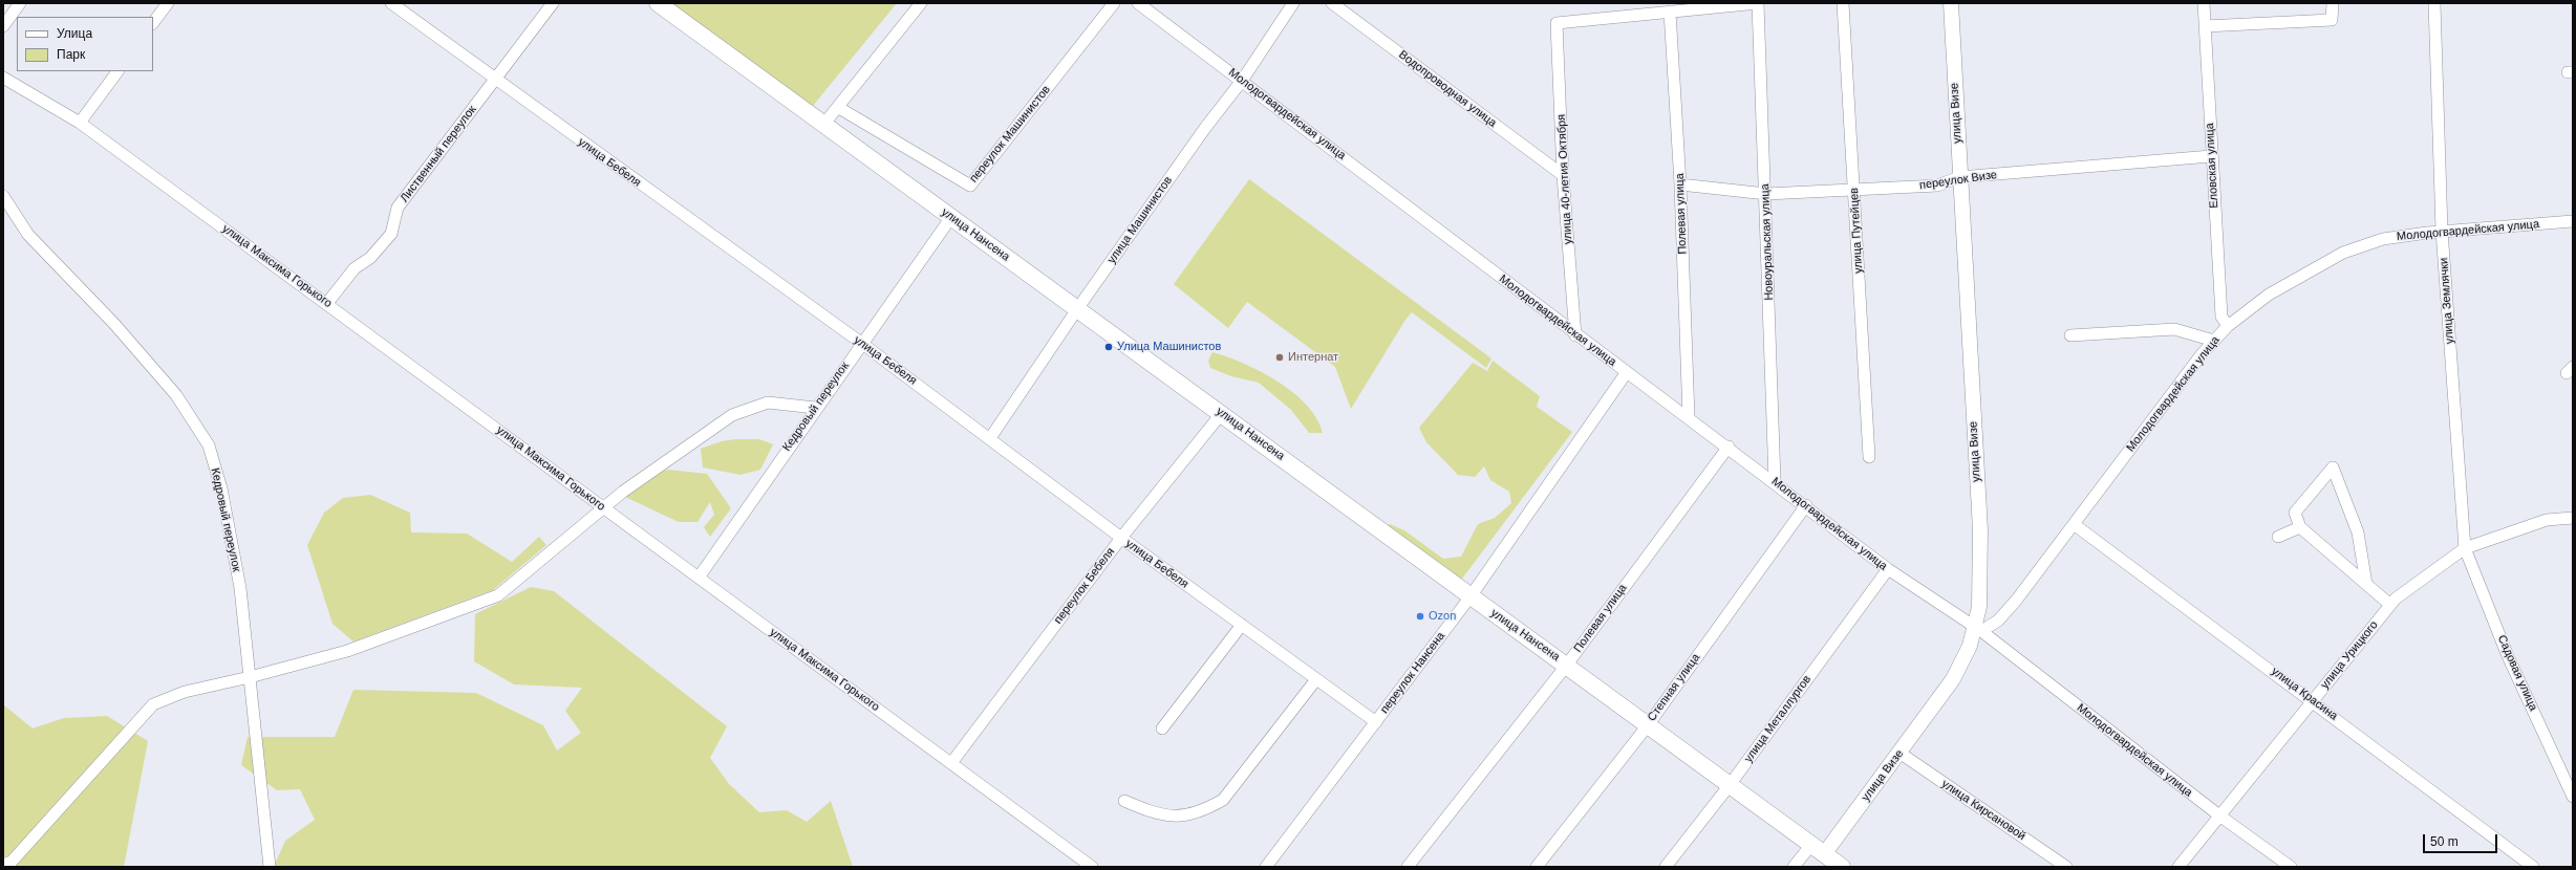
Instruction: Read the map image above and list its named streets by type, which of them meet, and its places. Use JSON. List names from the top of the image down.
{
  "streets": {
    "main road": ["улица Нансена"],
    "street": [
      "Водопроводная улица",
      "улица Визе",
      "Молодогвардейская улица",
      "переулок Машинистов",
      "Лиственный переулок",
      "улица Бебеля",
      "Еловская улица",
      "улица 40-летия Октября",
      "переулок Визе",
      "Полевая улица",
      "улица Машинистов",
      "улица Путейцев",
      "Новоуральская улица",
      "улица Максима Горького",
      "улица Землячки",
      "Кедровый переулок",
      "переулок Бебеля",
      "улица Урицкого",
      "переулок Нансена",
      "Садовая улица",
      "Степная улица",
      "улица Красина",
      "улица Металлургов",
      "улица Кирсановой"
    ]
  },
  "crossings": [
    ["Водопроводная улица", "улица 40-летия Октября"],
    ["улица Визе", "Молодогвардейская улица"],
    ["улица Визе", "переулок Визе"],
    ["улица Визе", "улица Нансена"],
    ["улица Визе", "улица Кирсановой"],
    ["Молодогвардейская улица", "Еловская улица"],
    ["Молодогвардейская улица", "улица 40-летия Октября"],
    ["Молодогвардейская улица", "Полевая улица"],
    ["Молодогвардейская улица", "улица Машинистов"],
    ["Молодогвардейская улица", "Новоуральская улица"],
    ["Молодогвардейская улица", "улица Землячки"],
    ["Молодогвардейская улица", "улица Урицкого"],
    ["Молодогвардейская улица", "переулок Нансена"],
    ["Молодогвардейская улица", "Степная улица"],
    ["Молодогвардейская улица", "улица Красина"],
    ["Молодогвардейская улица", "улица Металлургов"],
    ["Лиственный переулок", "улица Бебеля"],
    ["Лиственный переулок", "улица Максима Горького"],
    ["улица Бебеля", "улица Машинистов"],
    ["улица Бебеля", "Кедровый переулок"],
    ["улица Бебеля", "переулок Бебеля"],
    ["улица Бебеля", "переулок Нансена"],
    ["Еловская улица", "переулок Визе"],
    ["улица 40-летия Октября", "Полевая улица"],
    ["переулок Визе", "Полевая улица"],
    ["переулок Визе", "улица Путейцев"],
    ["переулок Визе", "Новоуральская улица"],
    ["Полевая улица", "улица Нансена"],
    ["улица Машинистов", "улица Нансена"],
    ["улица Нансена", "Кедровый переулок"],
    ["улица Нансена", "переулок Бебеля"],
    ["улица Нансена", "переулок Нансена"],
    ["улица Нансена", "Степная улица"],
    ["улица Нансена", "улица Металлургов"],
    ["улица Максима Горького", "Кедровый переулок"],
    ["улица Максима Горького", "переулок Бебеля"],
    ["улица Землячки", "улица Урицкого"],
    ["улица Землячки", "Садовая улица"],
    ["улица Урицкого", "Садовая улица"],
    ["улица Урицкого", "улица Красина"]
  ],
  "places": ["Улица Машинистов", "Интернат", "Ozon"],
  "legend": ["Улица", "Парк"],
  "scale_bar": "50 m"
}
